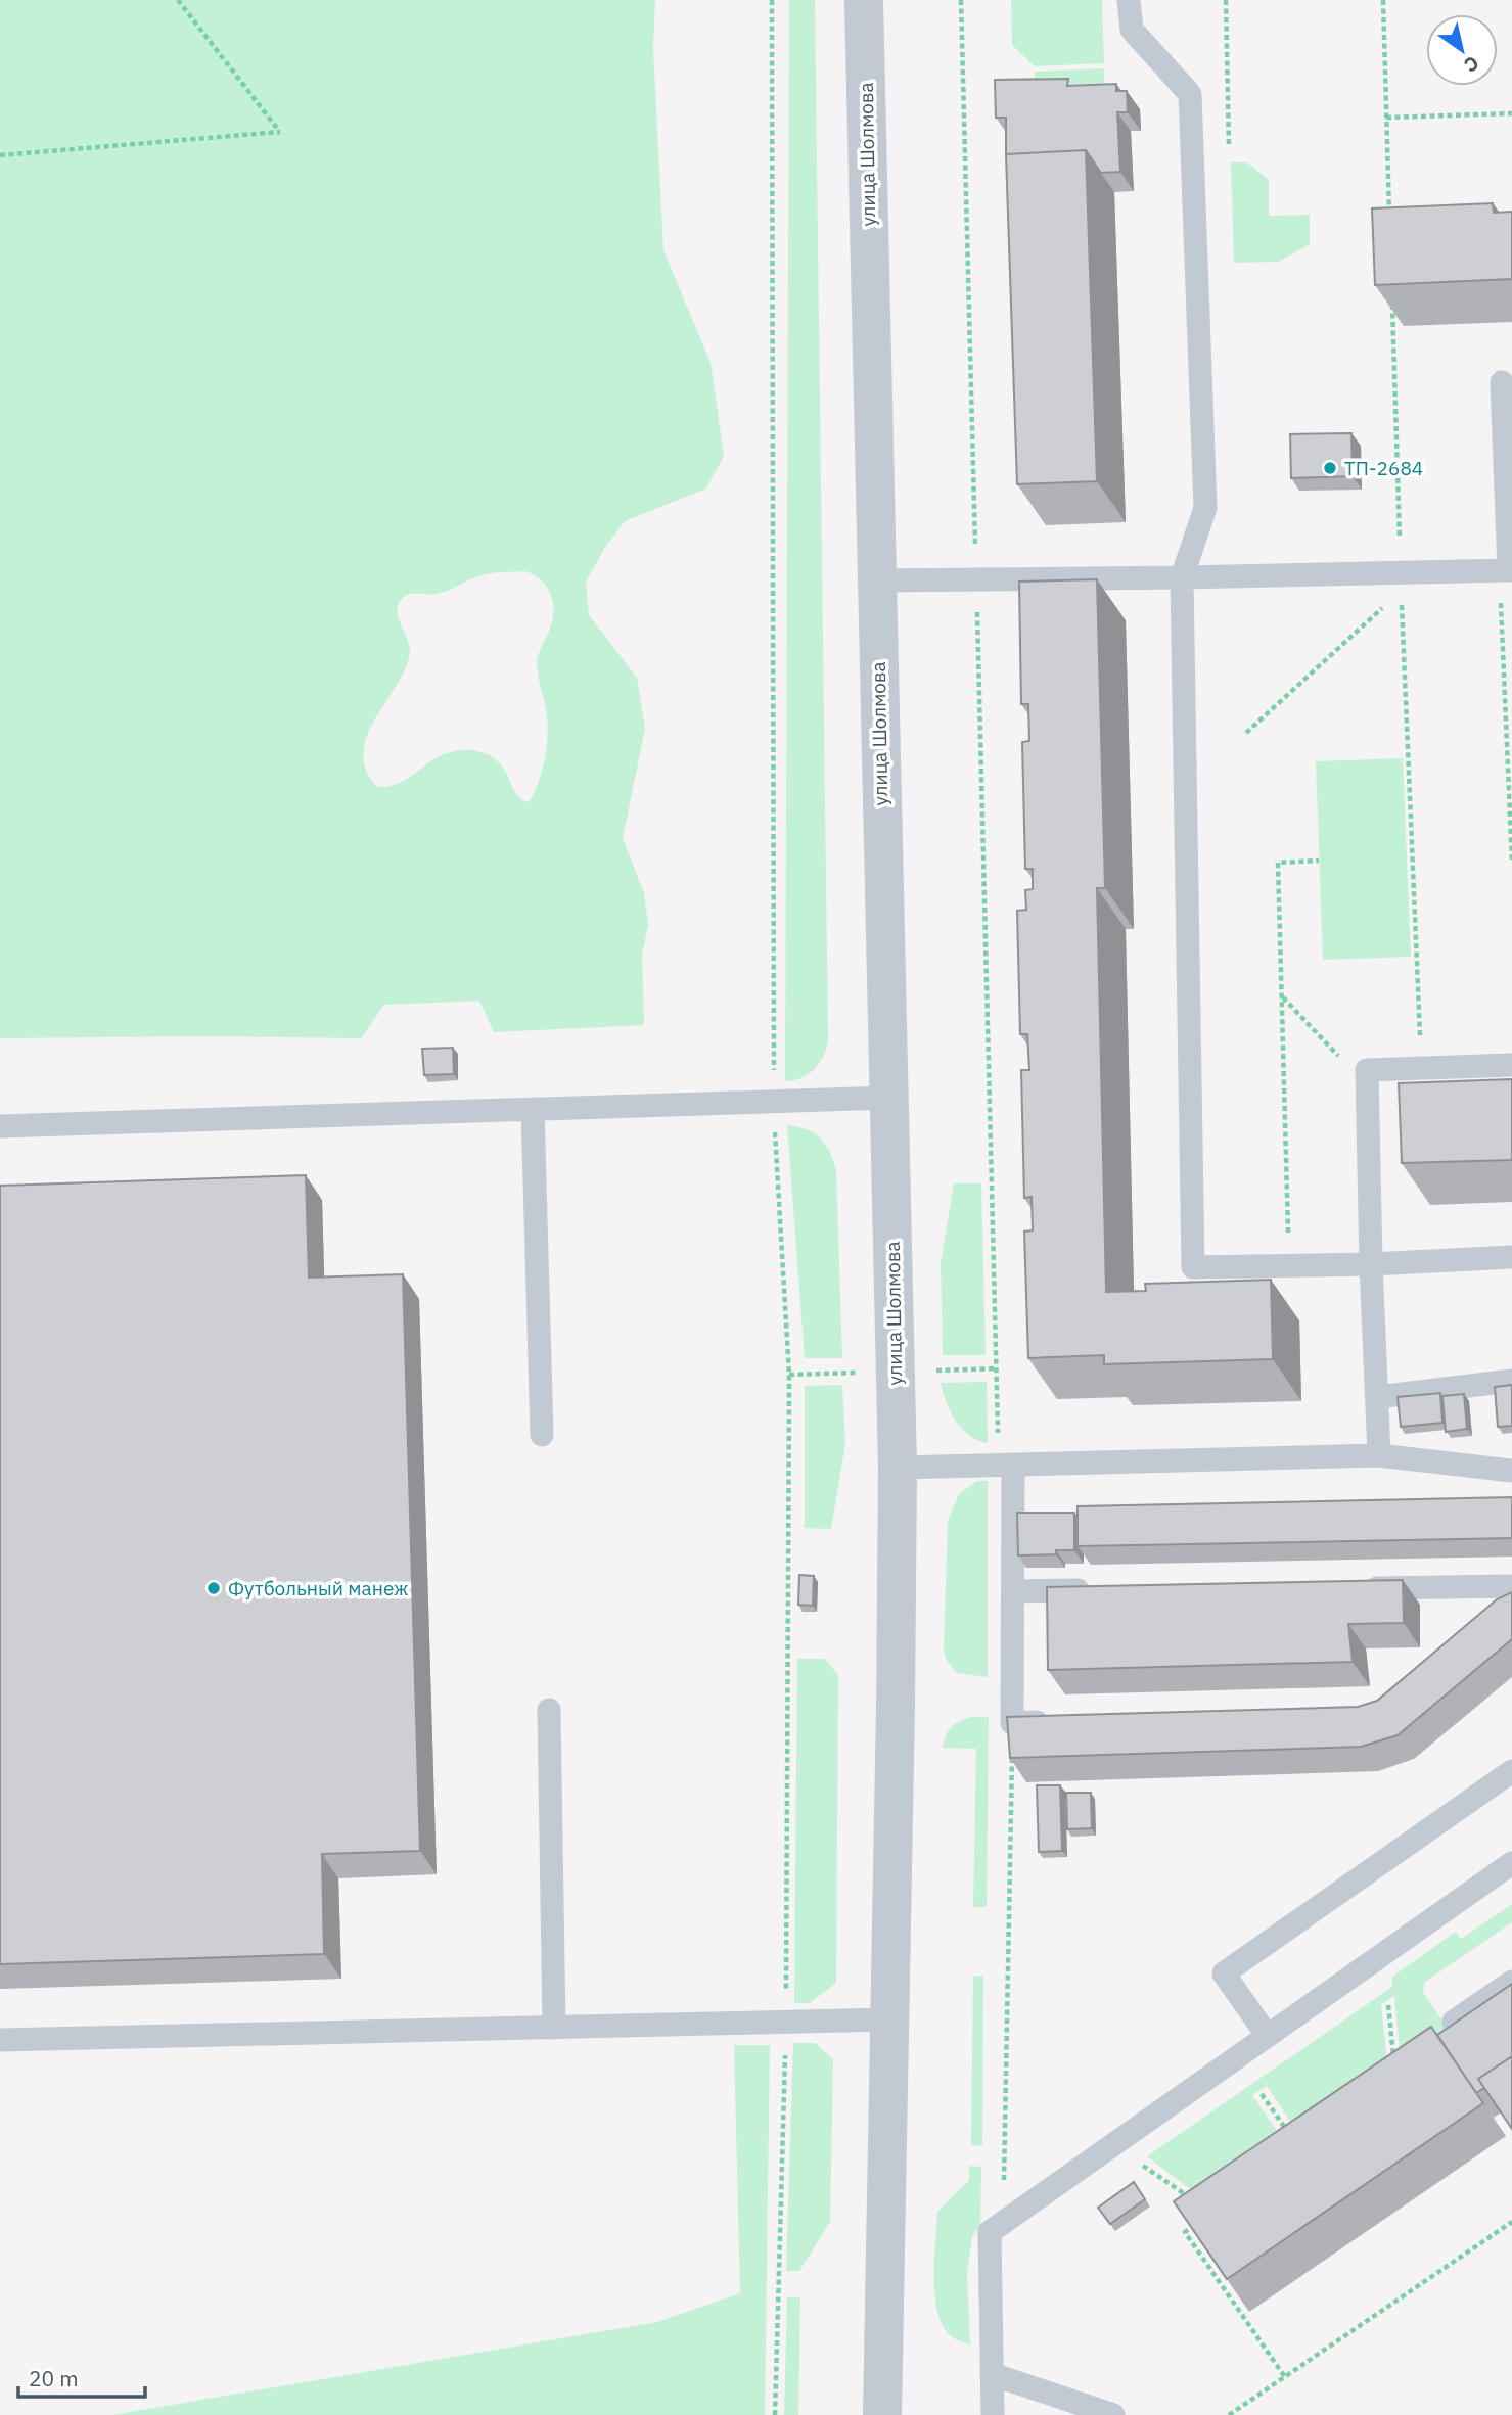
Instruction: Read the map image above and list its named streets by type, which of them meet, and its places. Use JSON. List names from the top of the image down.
{
  "streets": {
    "street": ["улица Шолмова"]
  },
  "places": ["ТП-2684", "Футбольный манеж"],
  "scale_bar": "20 m",
  "north": "bottom right"
}
